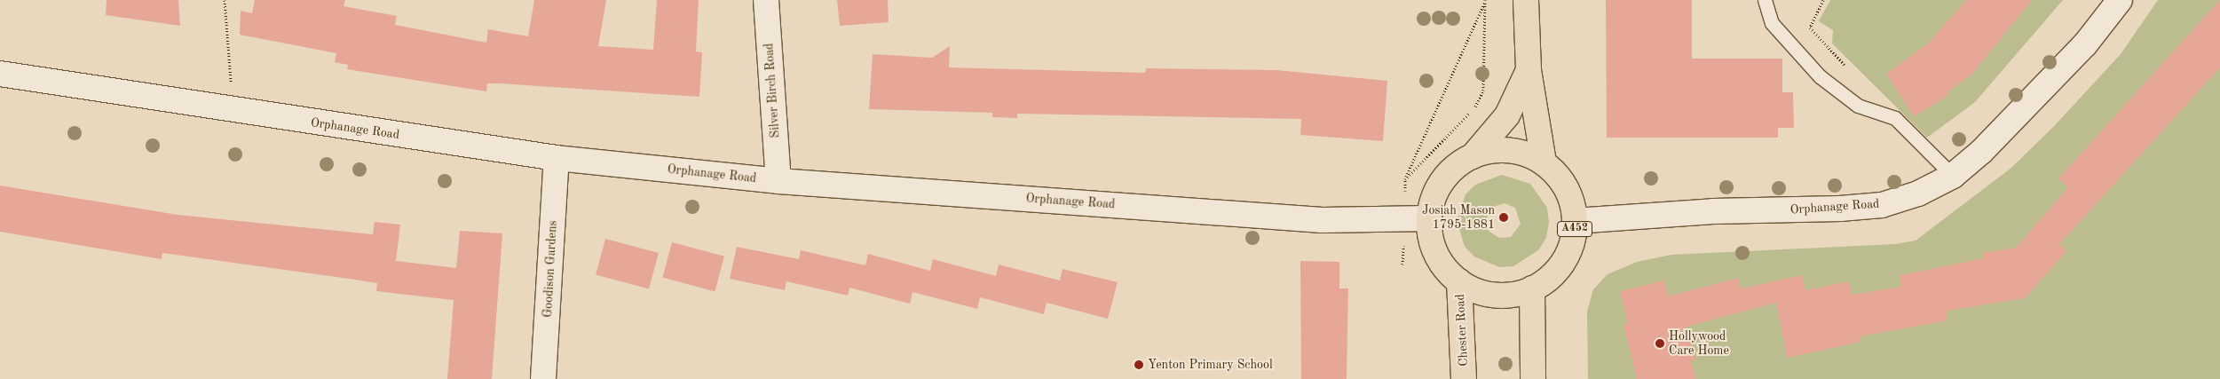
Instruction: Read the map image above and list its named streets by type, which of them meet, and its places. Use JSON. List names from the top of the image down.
{
  "streets": {
    "highway": ["A452", "Chester Road"],
    "street": ["Silver Birch Road", "Orphanage Road", "Goodison Gardens"]
  },
  "crossings": [
    ["Silver Birch Road", "Orphanage Road"],
    ["Orphanage Road", "Goodison Gardens"],
    ["Orphanage Road", "Chester Road"]
  ],
  "places": ["Josiah Mason 1795-1881", "Hollywood Care Home", "Yenton Primary School"]
}
